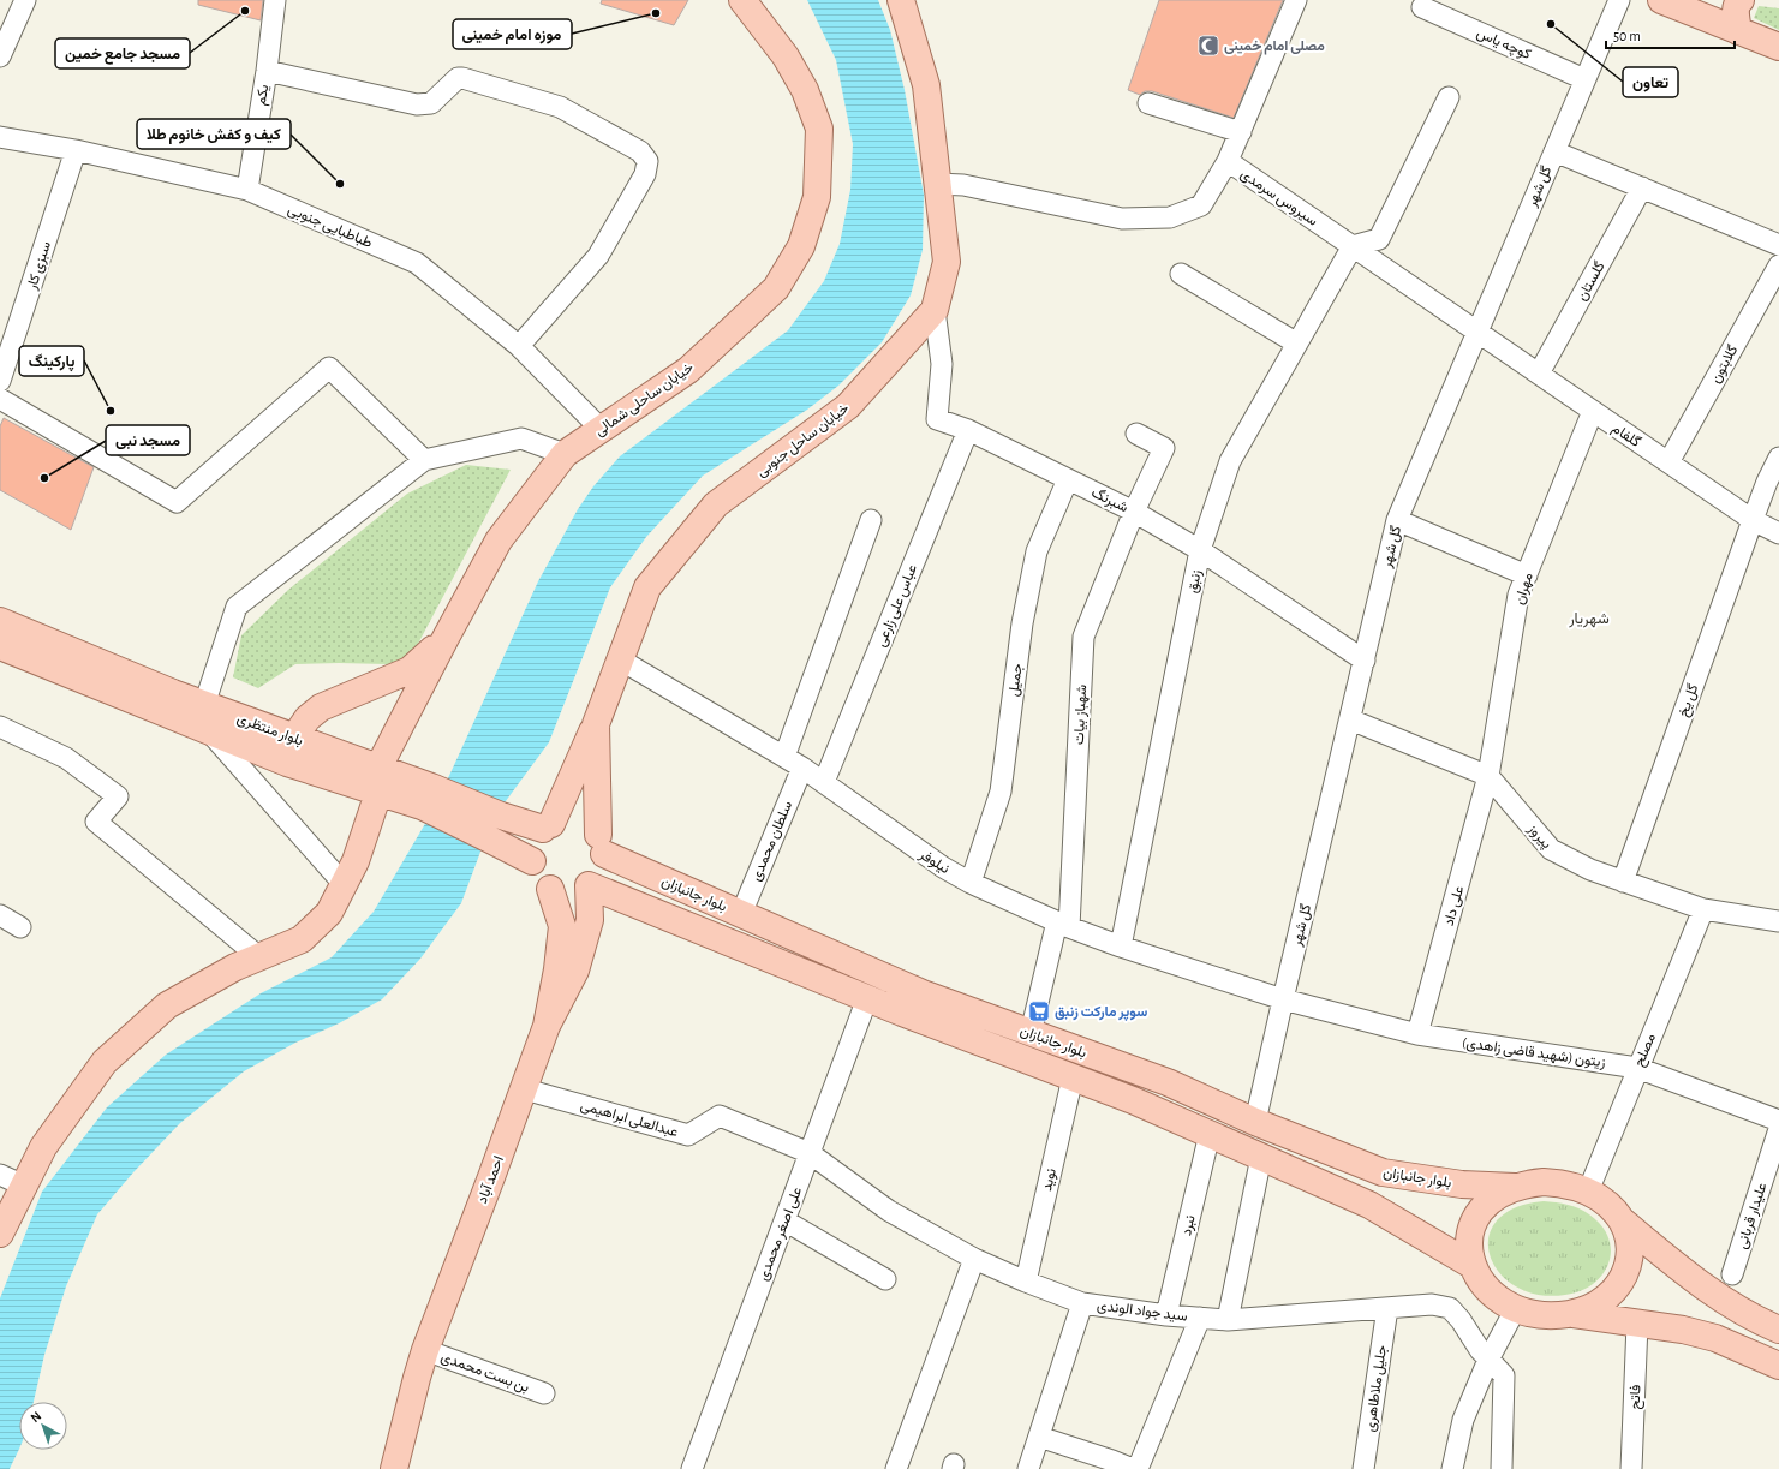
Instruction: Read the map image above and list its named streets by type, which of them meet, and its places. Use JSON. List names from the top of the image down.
{
  "streets": {
    "main road": [
      "خیابان ساحلی شمالی",
      "خیابان ساحل جنوبی",
      "بلوار منتظری",
      "بلوار جانبازان",
      "احمد آباد"
    ],
    "street": [
      "کوچه یاس",
      "یکم",
      "گل شهر",
      "سیروس سرمدی",
      "طباطبایی جنوبی",
      "سبزی کار",
      "گلستان",
      "گلابتون",
      "گلفام",
      "شبرنگ",
      "زنبق",
      "مهران",
      "عباس علی زارعی",
      "جمیل",
      "گل یخ",
      "شهباز بیات",
      "پیروز",
      "سلطان محمدی",
      "نیلوفر",
      "علی داد",
      "مصلح",
      "زیتون (شهید قاضی زاهدی)",
      "عبدالعلی ابراهیمی",
      "نوید",
      "علیدار قربانی",
      "نبرد",
      "علی اصغر محمدی",
      "سید جواد الوندی",
      "بن بست محمدی",
      "جلیل ملاطاهری",
      "فاتح"
    ]
  },
  "crossings": [
    ["کوچه یاس", "گل شهر"],
    ["یکم", "طباطبایی جنوبی"],
    ["گل شهر", "سیروس سرمدی"],
    ["گل شهر", "گلفام"],
    ["گل شهر", "شبرنگ"],
    ["گل شهر", "پیروز"],
    ["گل شهر", "نیلوفر"],
    ["گل شهر", "بلوار جانبازان"],
    ["گل شهر", "زیتون (شهید قاضی زاهدی)"],
    ["سیروس سرمدی", "گلفام"],
    ["سیروس سرمدی", "خیابان ساحل جنوبی"],
    ["سیروس سرمدی", "زنبق"],
    ["طباطبایی جنوبی", "سبزی کار"],
    ["طباطبایی جنوبی", "خیابان ساحلی شمالی"],
    ["گلستان", "گلفام"],
    ["گلابتون", "گلفام"],
    ["خیابان ساحلی شمالی", "بلوار منتظری"],
    ["گلفام", "مهران"],
    ["گلفام", "گل یخ"],
    ["خیابان ساحل جنوبی", "شبرنگ"],
    ["خیابان ساحل جنوبی", "بلوار منتظری"],
    ["خیابان ساحل جنوبی", "نیلوفر"],
    ["خیابان ساحل جنوبی", "بلوار جانبازان"],
    ["خیابان ساحل جنوبی", "احمد آباد"],
    ["شبرنگ", "زنبق"],
    ["شبرنگ", "عباس علی زارعی"],
    ["شبرنگ", "جمیل"],
    ["شبرنگ", "شهباز بیات"],
    ["زنبق", "نیلوفر"],
    ["مهران", "پیروز"],
    ["مهران", "علی داد"],
    ["عباس علی زارعی", "نیلوفر"],
    ["جمیل", "نیلوفر"],
    ["گل یخ", "پیروز"],
    ["شهباز بیات", "نیلوفر"],
    ["شهباز بیات", "بلوار جانبازان"],
    ["بلوار منتظری", "بلوار جانبازان"],
    ["بلوار منتظری", "احمد آباد"],
    ["پیروز", "علی داد"],
    ["پیروز", "مصلح"],
    ["سلطان محمدی", "نیلوفر"],
    ["سلطان محمدی", "بلوار جانبازان"],
    ["نیلوفر", "زیتون (شهید قاضی زاهدی)"],
    ["بلوار جانبازان", "مصلح"],
    ["بلوار جانبازان", "احمد آباد"],
    ["بلوار جانبازان", "نوید"],
    ["بلوار جانبازان", "نبرد"],
    ["بلوار جانبازان", "علی اصغر محمدی"],
    ["علی داد", "زیتون (شهید قاضی زاهدی)"],
    ["مصلح", "زیتون (شهید قاضی زاهدی)"],
    ["عبدالعلی ابراهیمی", "احمد آباد"],
    ["عبدالعلی ابراهیمی", "علی اصغر محمدی"],
    ["عبدالعلی ابراهیمی", "سید جواد الوندی"],
    ["احمد آباد", "بن بست محمدی"],
    ["نوید", "سید جواد الوندی"],
    ["نبرد", "سید جواد الوندی"],
    ["علی اصغر محمدی", "سید جواد الوندی"],
    ["سید جواد الوندی", "جلیل ملاطاهری"]
  ],
  "districts": ["شهریار"],
  "places": {
    "other": [
      "مسجد جامع خمین",
      "موزه امام خمینی",
      "تعاون",
      "کیف و کفش خانوم طلا",
      "پارکینگ",
      "مسجد نبی"
    ],
    "mosque": ["مصلی امام خمینی"],
    "supermarket": ["سوپر مارکت زنبق"]
  },
  "scale_bar": "50 m",
  "north": "top left"
}
